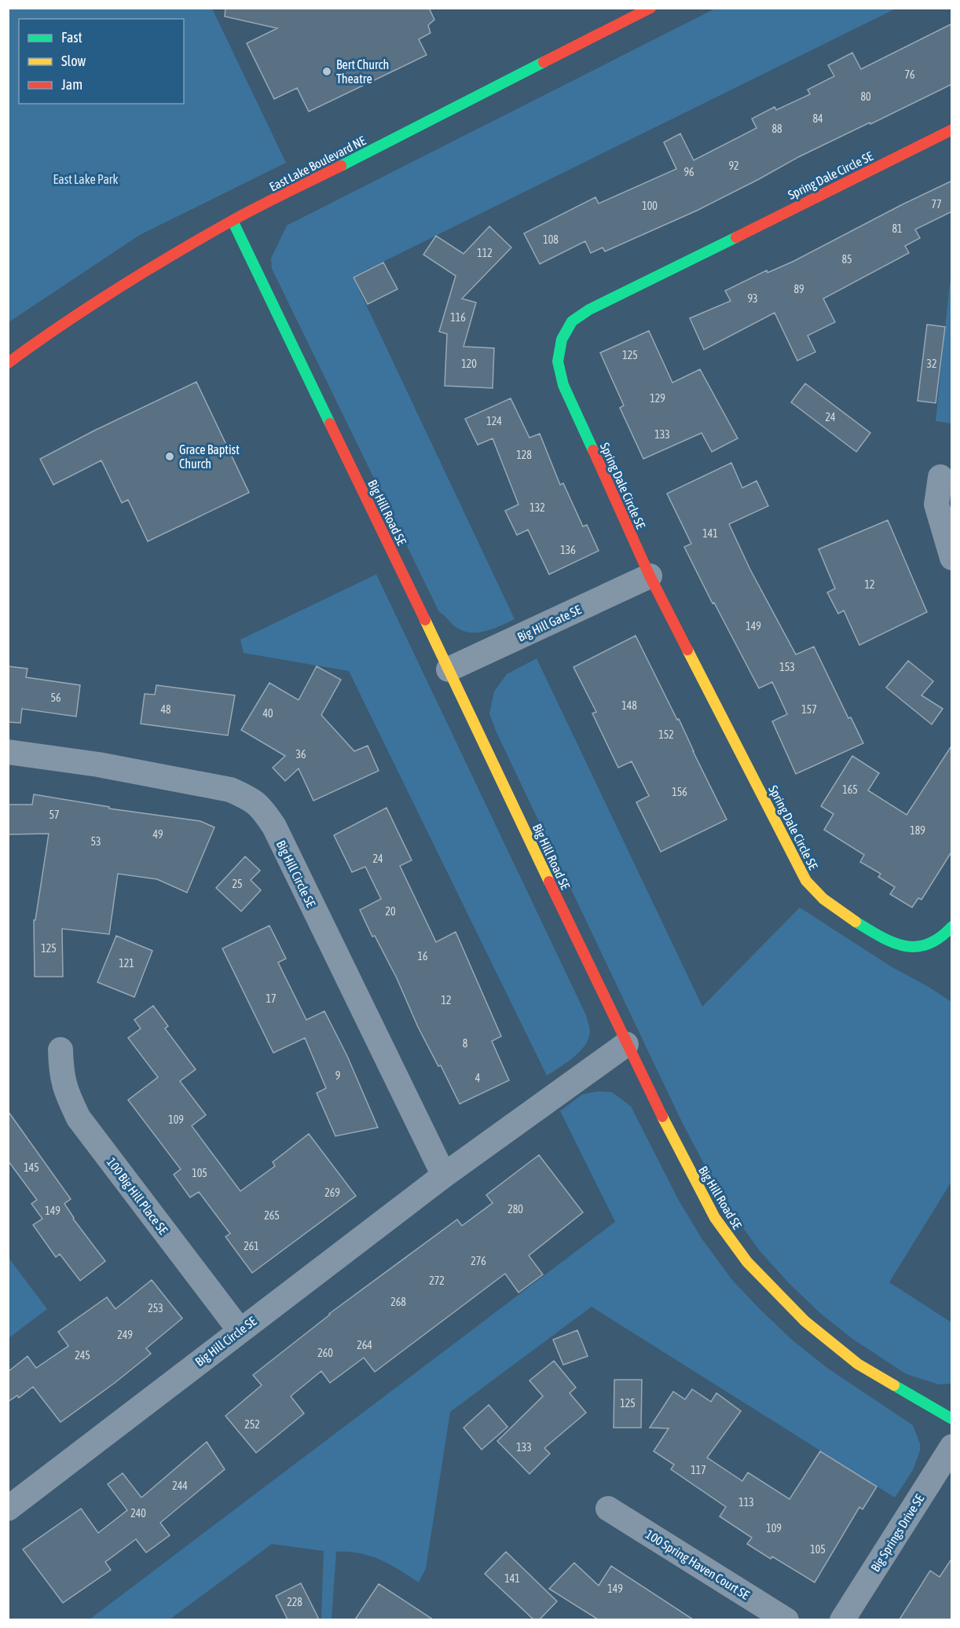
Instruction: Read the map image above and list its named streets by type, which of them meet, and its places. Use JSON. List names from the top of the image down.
{
  "streets": {
    "street": [
      "East Lake Boulevard NE",
      "Spring Dale Circle SE",
      "Big Hill Road SE",
      "Big Hill Gate SE",
      "Big Hill Circle SE",
      "100 Big Hill Place SE",
      "Big Springs Drive SE",
      "100 Spring Haven Court SE"
    ]
  },
  "crossings": [
    ["East Lake Boulevard NE", "Big Hill Road SE"],
    ["Spring Dale Circle SE", "Big Hill Gate SE"],
    ["Big Hill Road SE", "Big Hill Gate SE"],
    ["Big Hill Road SE", "Big Hill Circle SE"],
    ["Big Hill Circle SE", "100 Big Hill Place SE"]
  ],
  "parks": ["East Lake Park"],
  "places": ["Bert Church Theatre", "Grace Baptist Church"],
  "house_numbers": [
    "76",
    "80",
    "84",
    "88",
    "92",
    "96",
    "77",
    "100",
    "81",
    "108",
    "112",
    "85",
    "89",
    "93",
    "116",
    "125",
    "120",
    "32",
    "129",
    "24",
    "124",
    "133",
    "128",
    "132",
    "141",
    "136",
    "12",
    "149",
    "153",
    "56",
    "148",
    "48",
    "157",
    "40",
    "152",
    "36",
    "165",
    "156",
    "57",
    "189",
    "49",
    "53",
    "24",
    "25",
    "20",
    "125",
    "16",
    "121",
    "17",
    "12",
    "8",
    "9",
    "4",
    "109",
    "145",
    "105",
    "269",
    "280",
    "149",
    "265",
    "261",
    "276",
    "272",
    "268",
    "253",
    "249",
    "264",
    "260",
    "245",
    "125",
    "252",
    "133",
    "117",
    "244",
    "113",
    "240",
    "109",
    "105",
    "141",
    "149",
    "228"
  ],
  "legend": ["Fast", "Slow", "Jam"]
}
